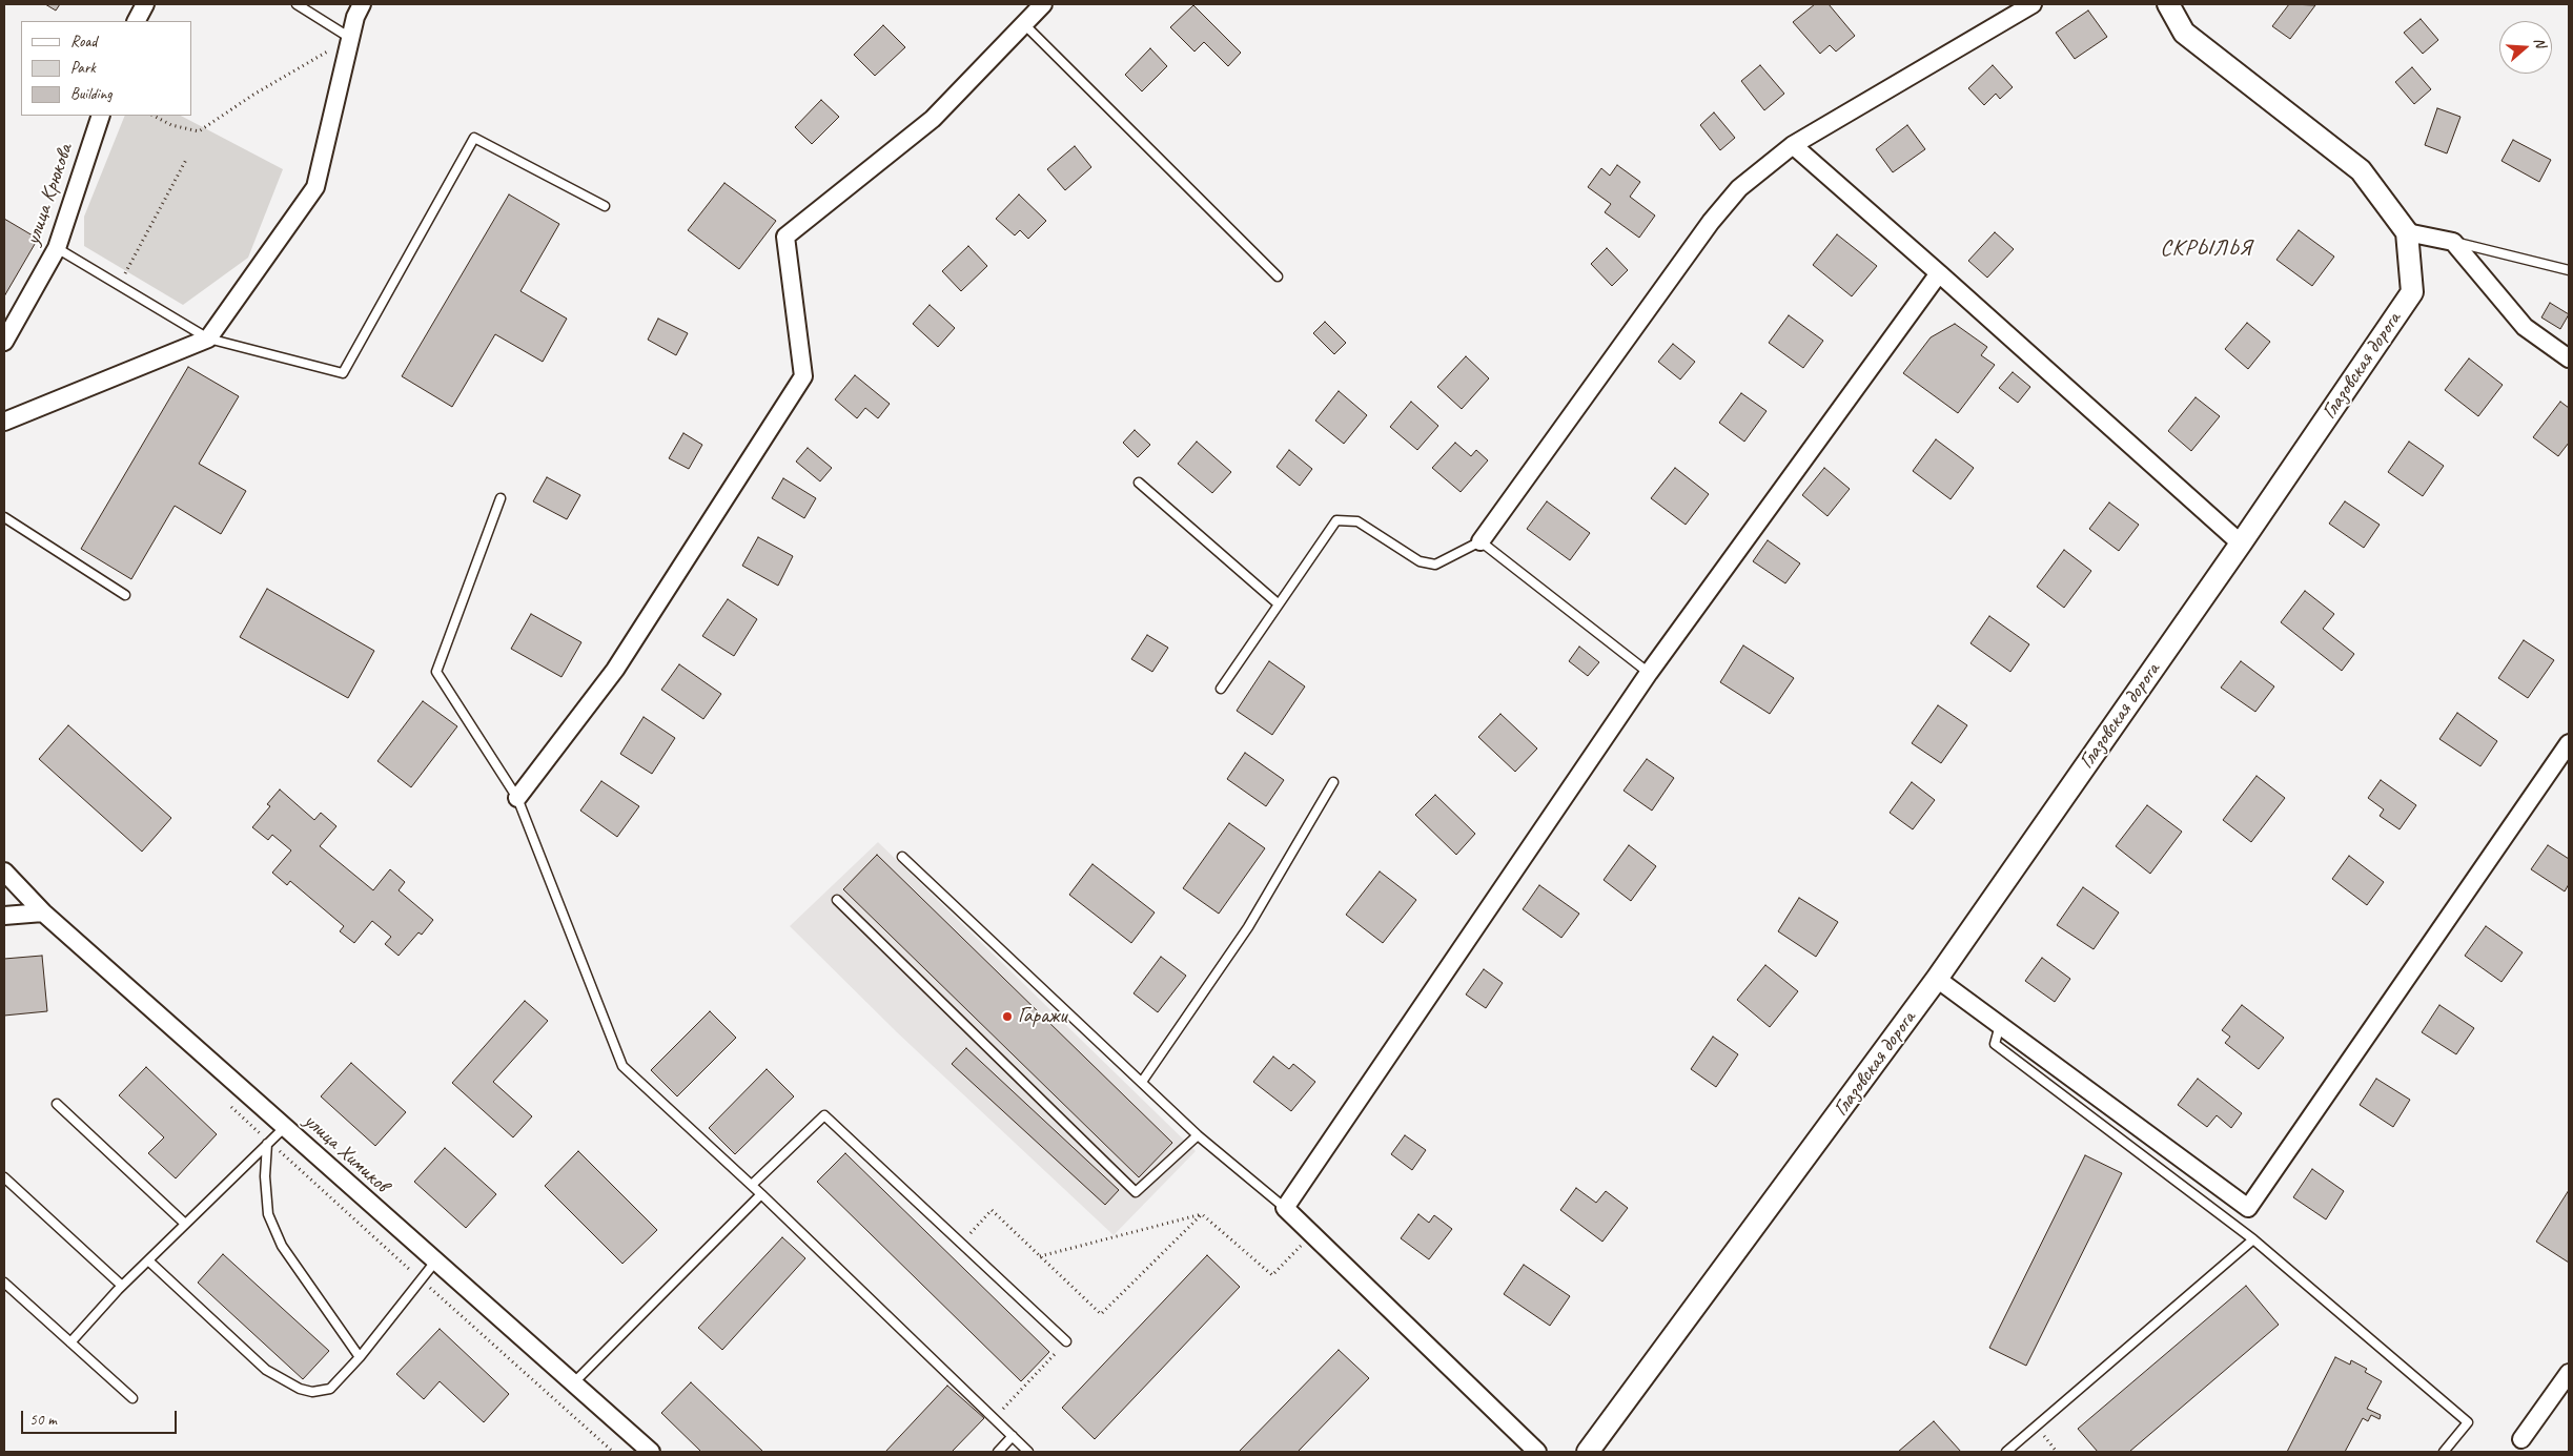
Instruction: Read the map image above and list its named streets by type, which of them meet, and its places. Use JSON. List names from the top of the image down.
{
  "streets": {
    "street": ["улица Крюкова", "Глазовская дорога", "улица Химиков"]
  },
  "districts": ["СКРЫЛЬЯ"],
  "places": ["Гаражи"],
  "legend": ["Road", "Park", "Building"],
  "scale_bar": "50 m",
  "north": "right"
}
